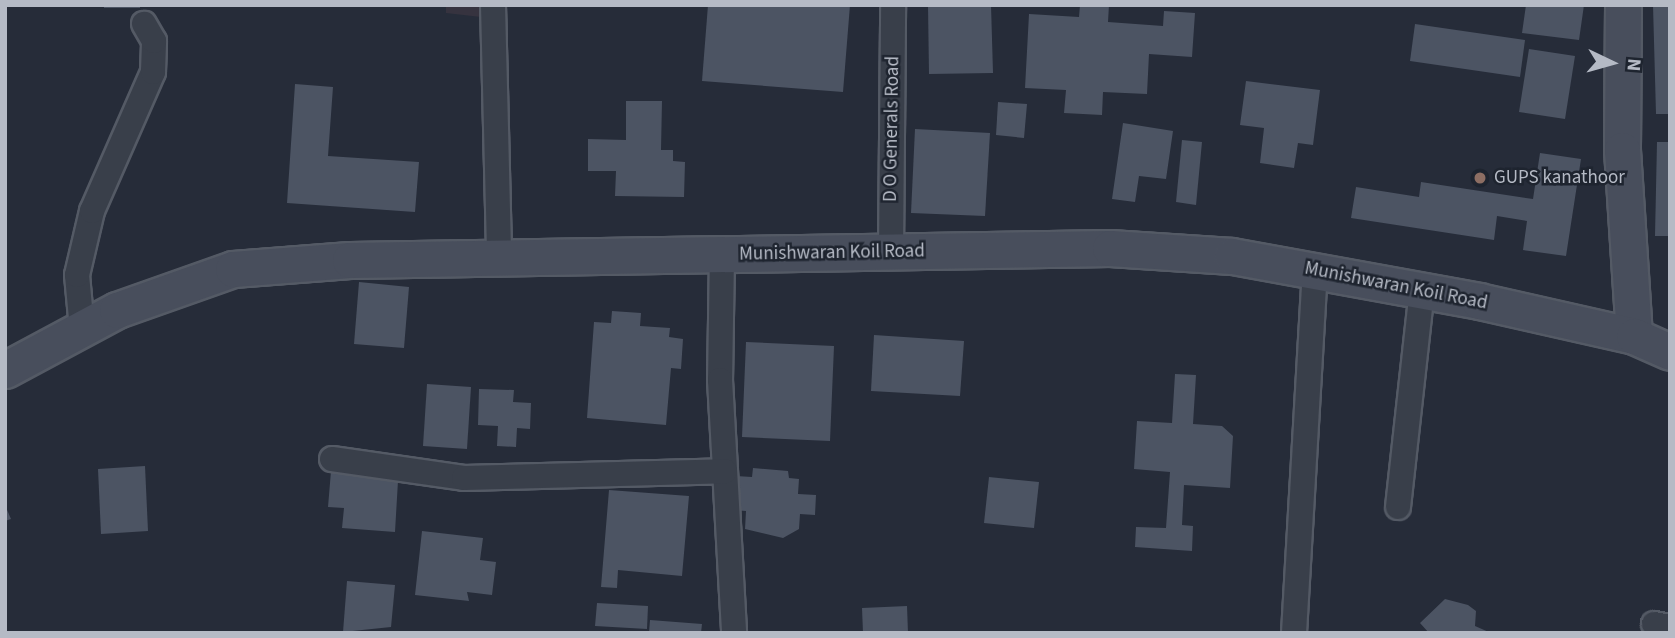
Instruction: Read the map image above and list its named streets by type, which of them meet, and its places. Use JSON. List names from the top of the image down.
{
  "streets": {
    "main road": ["Munishwaran Koil Road"],
    "street": ["D O Generals Road"]
  },
  "crossings": [
    ["D O Generals Road", "Munishwaran Koil Road"]
  ],
  "places": ["GUPS kanathoor"],
  "north": "right"
}
